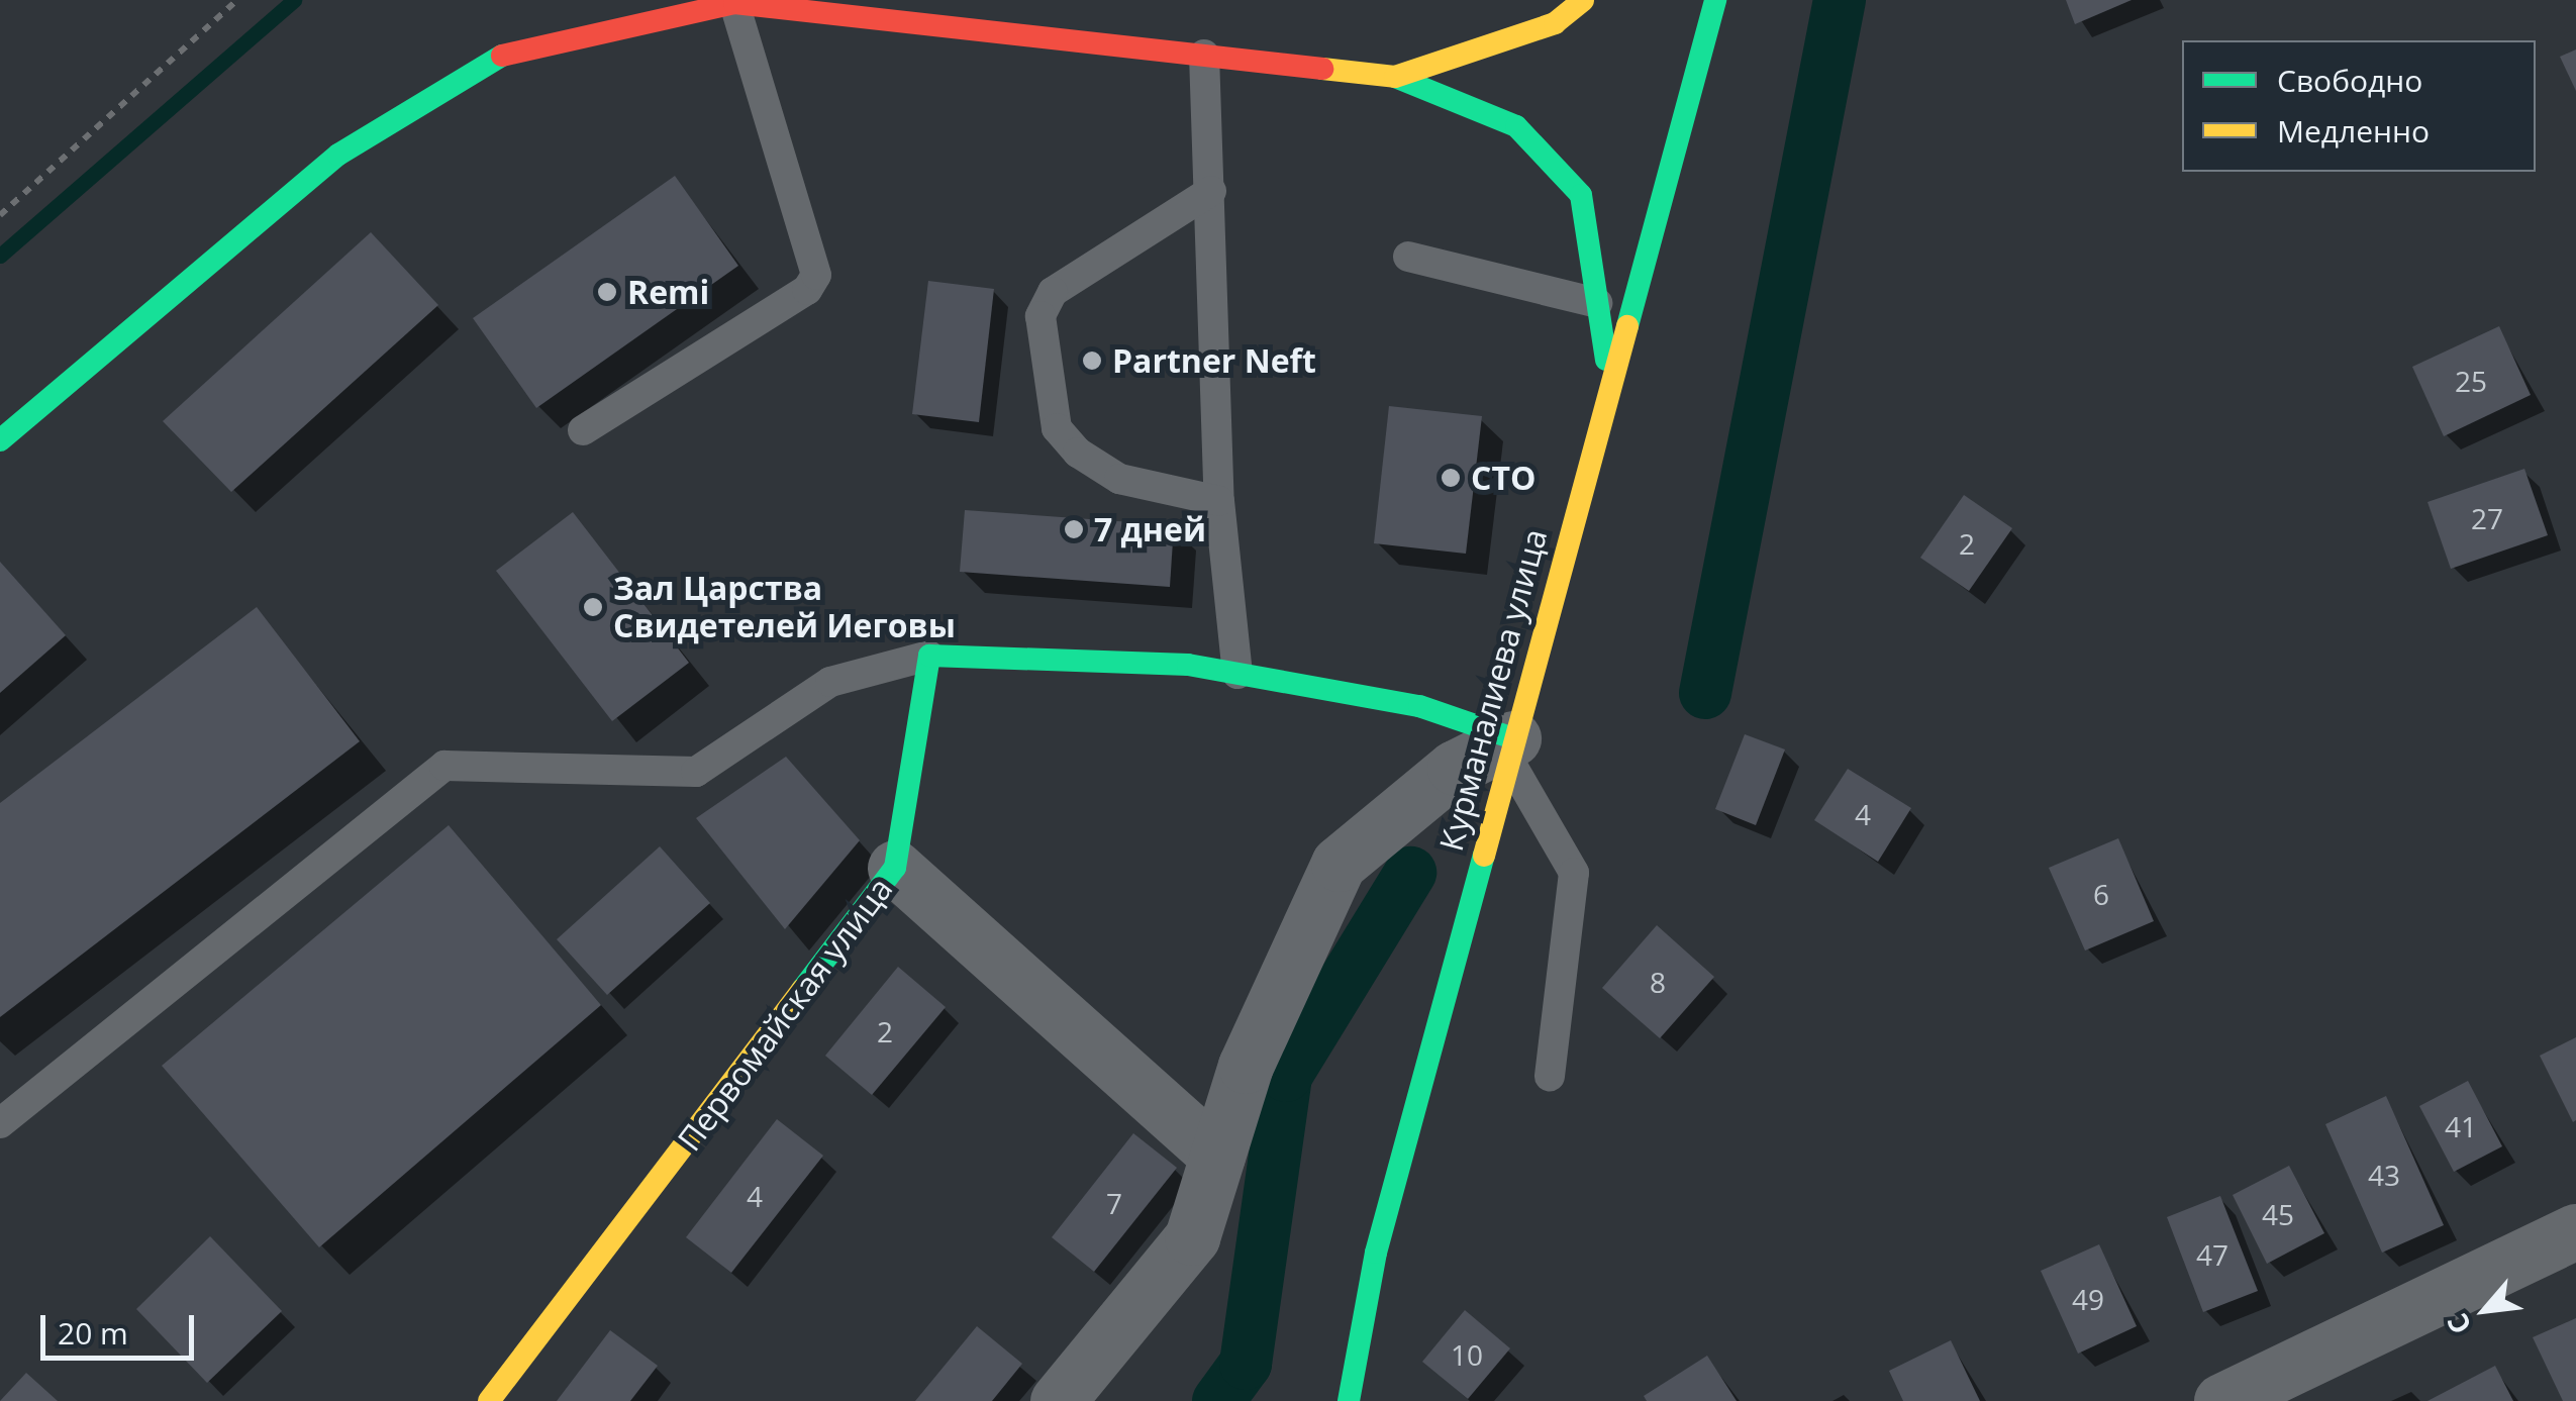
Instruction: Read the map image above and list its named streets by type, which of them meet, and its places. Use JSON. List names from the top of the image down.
{
  "streets": {
    "main road": ["Курманалиева улица", "Первомайская улица"]
  },
  "places": [
    "Remi",
    "Partner Neft",
    "СТО",
    "7 дней",
    "Зал Царства Свидетелей Иеговы"
  ],
  "house_numbers": [
    "25",
    "27",
    "2",
    "4",
    "6",
    "8",
    "2",
    "41",
    "43",
    "4",
    "7",
    "45",
    "47",
    "49",
    "10"
  ],
  "legend": ["Свободно", "Медленно"],
  "scale_bar": "20 m",
  "north": "bottom left"
}
